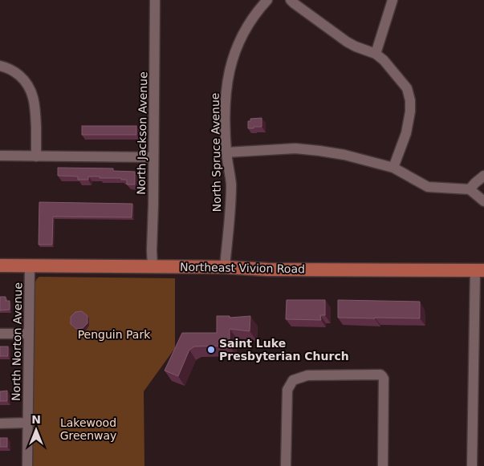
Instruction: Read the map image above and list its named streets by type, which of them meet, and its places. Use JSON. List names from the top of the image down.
{
  "streets": {
    "main road": ["Northeast Vivion Road"],
    "street": ["North Jackson Avenue", "North Spruce Avenue", "North Norton Avenue"]
  },
  "crossings": [
    ["North Jackson Avenue", "Northeast Vivion Road"],
    ["North Spruce Avenue", "Northeast Vivion Road"],
    ["Northeast Vivion Road", "North Norton Avenue"]
  ],
  "parks": ["Penguin Park", "Lakewood Greenway"],
  "places": ["Saint Luke Presbyterian Church"],
  "north": "top"
}
